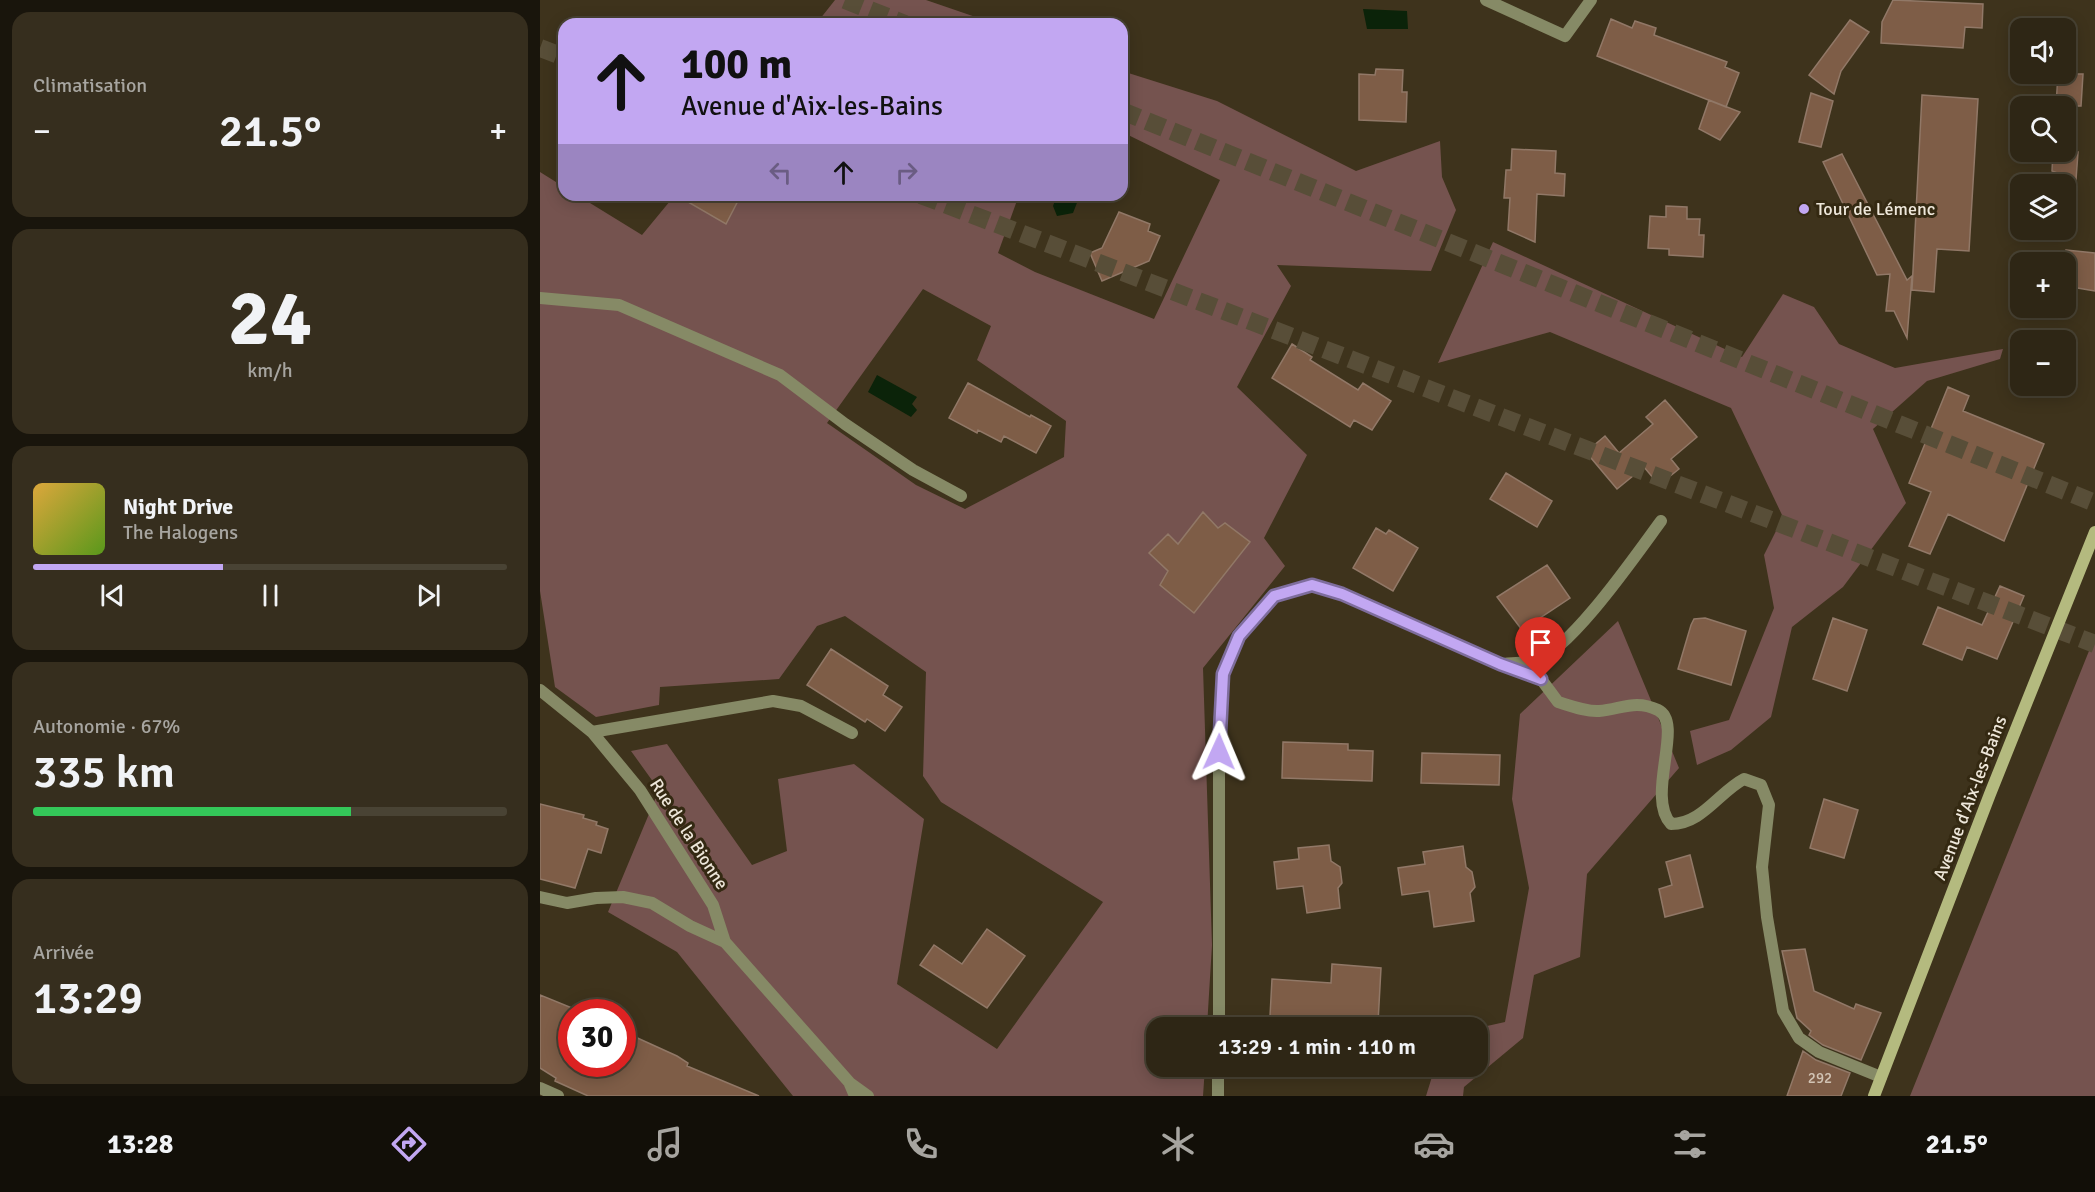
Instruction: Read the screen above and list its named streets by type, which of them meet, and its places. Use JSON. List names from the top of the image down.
{
  "streets": {
    "main road": ["Avenue d'Aix-les-Bains"],
    "street": ["Rue de la Bionne"]
  },
  "places": ["Tour de Lémenc"],
  "house_numbers": ["292"],
  "page": {
    "tile": [
      "Climatisation",
      ["24", "km/h"],
      ["Autonomie · 67%", "335 km"],
      ["Arrivée", "13:29"]
    ],
    "map_buttons": ["+", "−"],
    "turn": ["100 m", "Avenue d'Aix-les-Bains"],
    "heat": ["−", "21.5°", "+"],
    "song": ["Night Drive", "The Halogens"],
    "limit": "30",
    "trip": "13:29 · 1 min · 110 m",
    "tabs": ["13:28", "21.5°"]
  }
}
